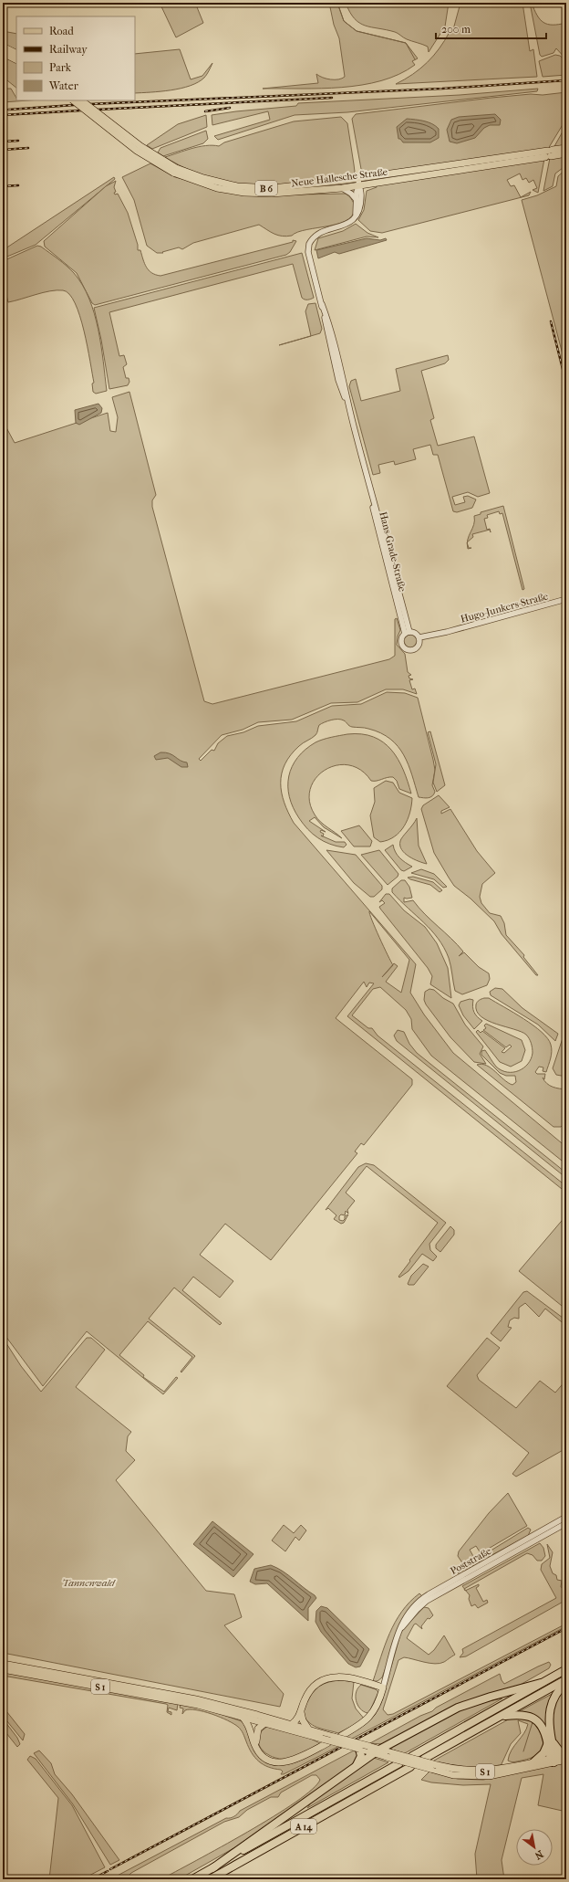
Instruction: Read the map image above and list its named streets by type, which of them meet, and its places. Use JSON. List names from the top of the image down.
{
  "streets": {
    "highway": ["A 14"],
    "main road": ["Neue Hallesche Straße", "B 6", "S 1"],
    "street": ["Hans-Grade-Straße", "Hugo-Junkers-Straße", "Poststraße"]
  },
  "crossings": [
    ["Hans-Grade-Straße", "Hugo-Junkers-Straße"]
  ],
  "parks": ["Tannenwald"],
  "legend": [
    "Road",
    "Railway",
    "Park",
    "Water"
  ],
  "scale_bar": "200 m",
  "north": "bottom right"
}
